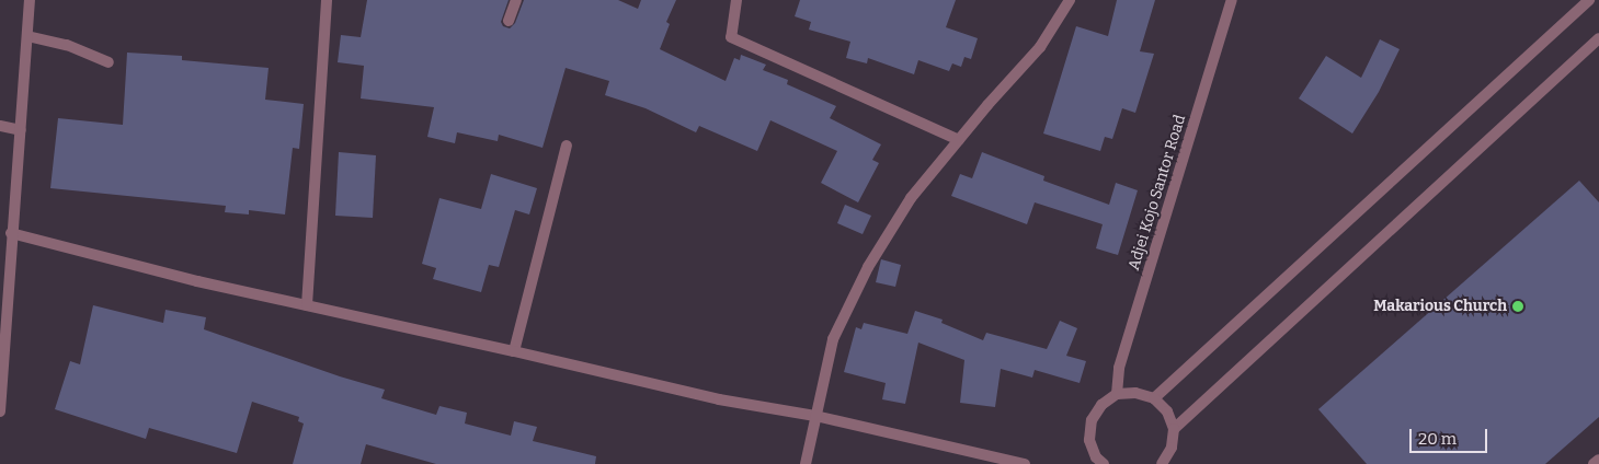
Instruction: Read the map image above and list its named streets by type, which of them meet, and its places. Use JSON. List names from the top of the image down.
{
  "streets": {
    "street": ["Adjei Kojo Santor Road"]
  },
  "places": ["Makarious Church"],
  "scale_bar": "20 m"
}
